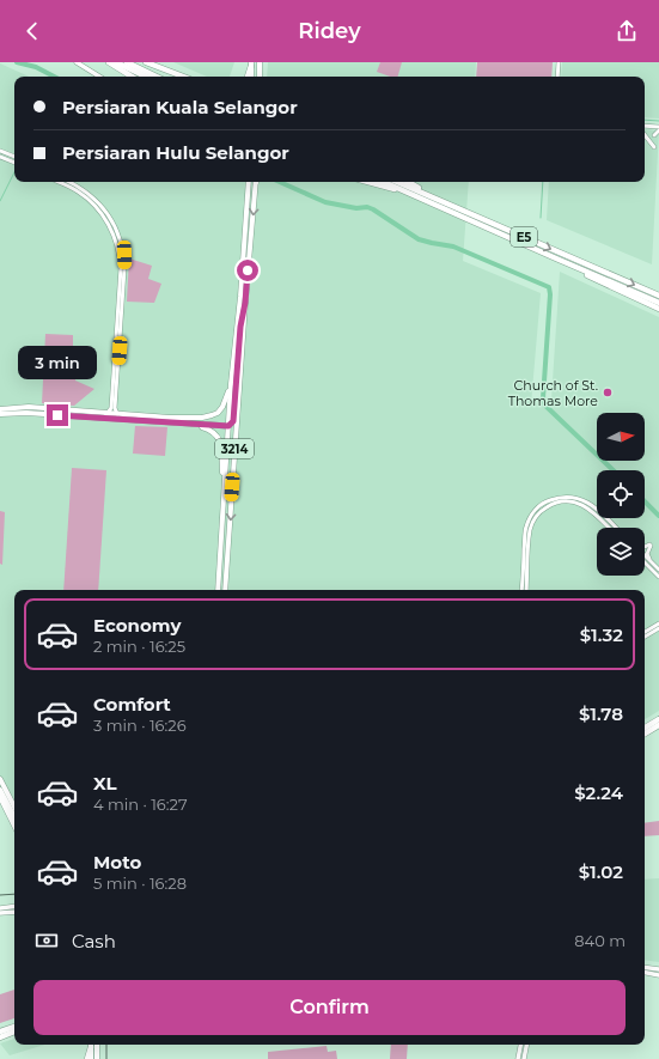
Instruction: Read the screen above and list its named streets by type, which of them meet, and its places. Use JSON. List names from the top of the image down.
{
  "streets": {
    "highway": ["E5"],
    "main road": ["3214"]
  },
  "places": ["Church of St. Thomas More"],
  "north": "right",
  "page": {
    "header": "Ridey",
    "banner": ["Persiaran Kuala Selangor", "Persiaran Hulu Selangor"],
    "bubble": "3 min",
    "list": [
      {
        "name": "Economy",
        "note": "2 min · 16:25",
        "value": "$1.32"
      },
      {
        "name": "Comfort",
        "note": "3 min · 16:26",
        "value": "$1.78"
      },
      {
        "name": "XL",
        "note": "4 min · 16:27",
        "value": "$2.24"
      },
      {
        "name": "Moto",
        "note": "5 min · 16:28",
        "value": "$1.02"
      }
    ],
    "pay": ["Cash", "840 m"],
    "buttons": "Confirm"
  }
}
